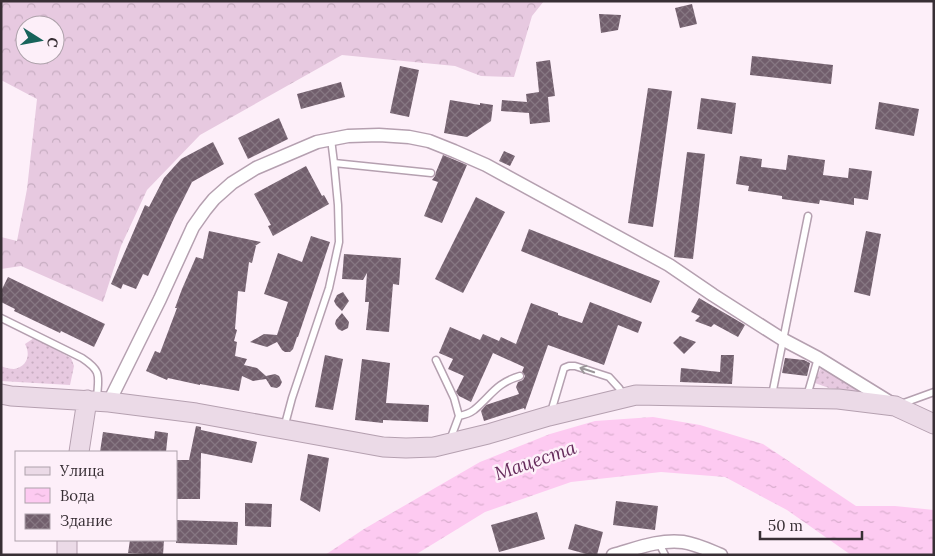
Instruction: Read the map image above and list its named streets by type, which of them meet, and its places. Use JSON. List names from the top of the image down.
{
  "water": ["Мацеста"],
  "legend": ["Улица", "Вода", "Здание"],
  "scale_bar": "50 m",
  "north": "right"
}
